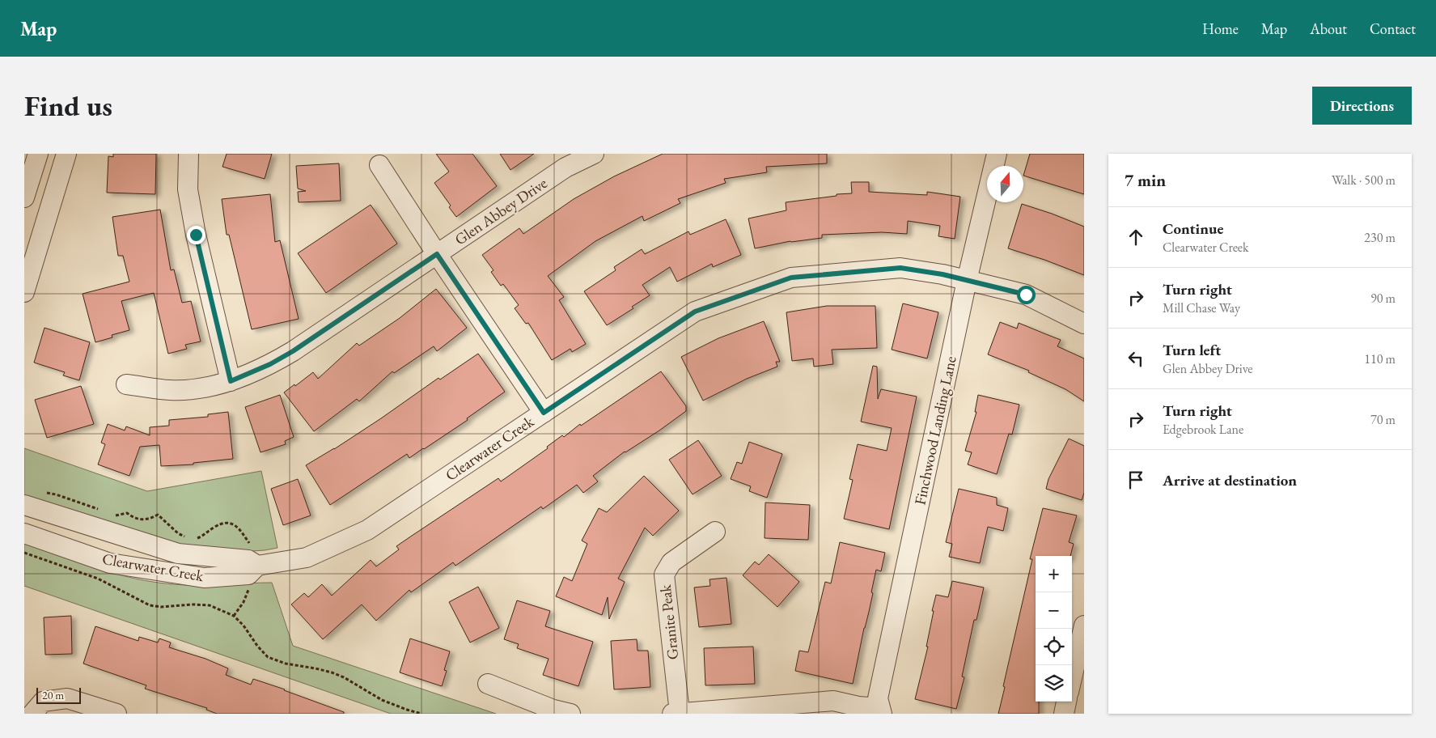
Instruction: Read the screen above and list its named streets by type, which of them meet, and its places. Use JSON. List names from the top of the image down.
{
  "streets": {
    "street": [
      "Glen Abbey Drive",
      "Finchwood Landing Lane",
      "Clearwater Creek",
      "Granite Peak"
    ]
  },
  "crossings": [
    ["Finchwood Landing Lane", "Clearwater Creek"]
  ],
  "scale_bar": "20 m",
  "north": "top",
  "page": {
    "header": "Map",
    "nav": [
      "Home",
      "Map",
      "About",
      "Contact"
    ],
    "buttons": "Directions",
    "title": "Find us",
    "heading": ["7 min", "Walk · 500 m"],
    "list": [
      ["Continue", "Clearwater Creek", "230 m"],
      ["Turn right", "Mill Chase Way", "90 m"],
      ["Turn left", "Glen Abbey Drive", "110 m"],
      ["Turn right", "Edgebrook Lane", "70 m"],
      "Arrive at destination"
    ],
    "map_buttons": ["+", "−"],
    "scale": "20 m"
  }
}
